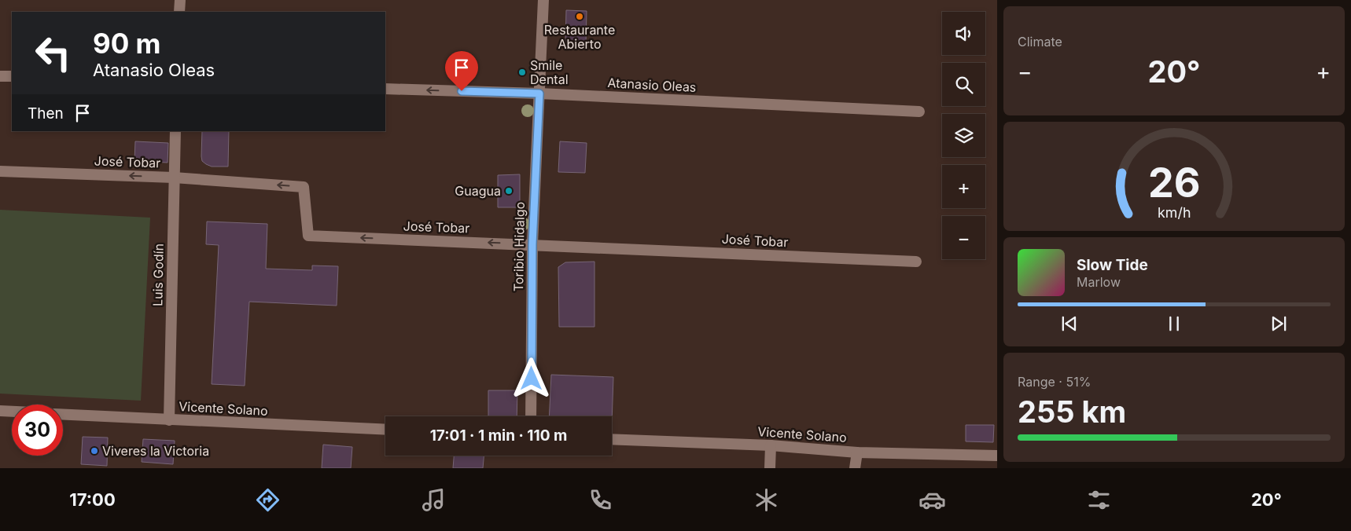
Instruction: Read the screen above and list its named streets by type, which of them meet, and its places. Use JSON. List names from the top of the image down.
{
  "streets": {
    "street": [
      "Atanasio Oleas",
      "José Tobar",
      "Toribio Hidalgo",
      "Luis Godín",
      "Vicente Solano"
    ]
  },
  "crossings": [
    ["Atanasio Oleas", "Toribio Hidalgo"],
    ["José Tobar", "Toribio Hidalgo"],
    ["José Tobar", "Luis Godín"],
    ["Luis Godín", "Vicente Solano"]
  ],
  "one_way": ["José Tobar"],
  "places": [
    "Restaurante Abierto",
    "Smile Dental",
    "Guagua",
    "Viveres la Victoria"
  ],
  "page": {
    "tile": [
      "Climate",
      ["Range · 51%", "255 km"]
    ],
    "map_buttons": ["+", "−"],
    "turn": ["90 m", "Atanasio Oleas"],
    "heat": ["−", "20°", "+"],
    "then": "Then",
    "song": ["Slow Tide", "Marlow"],
    "limit": "30",
    "trip": "17:01 · 1 min · 110 m",
    "tabs": ["17:00", "20°"],
    "gauge": ["26", "km/h"]
  }
}
